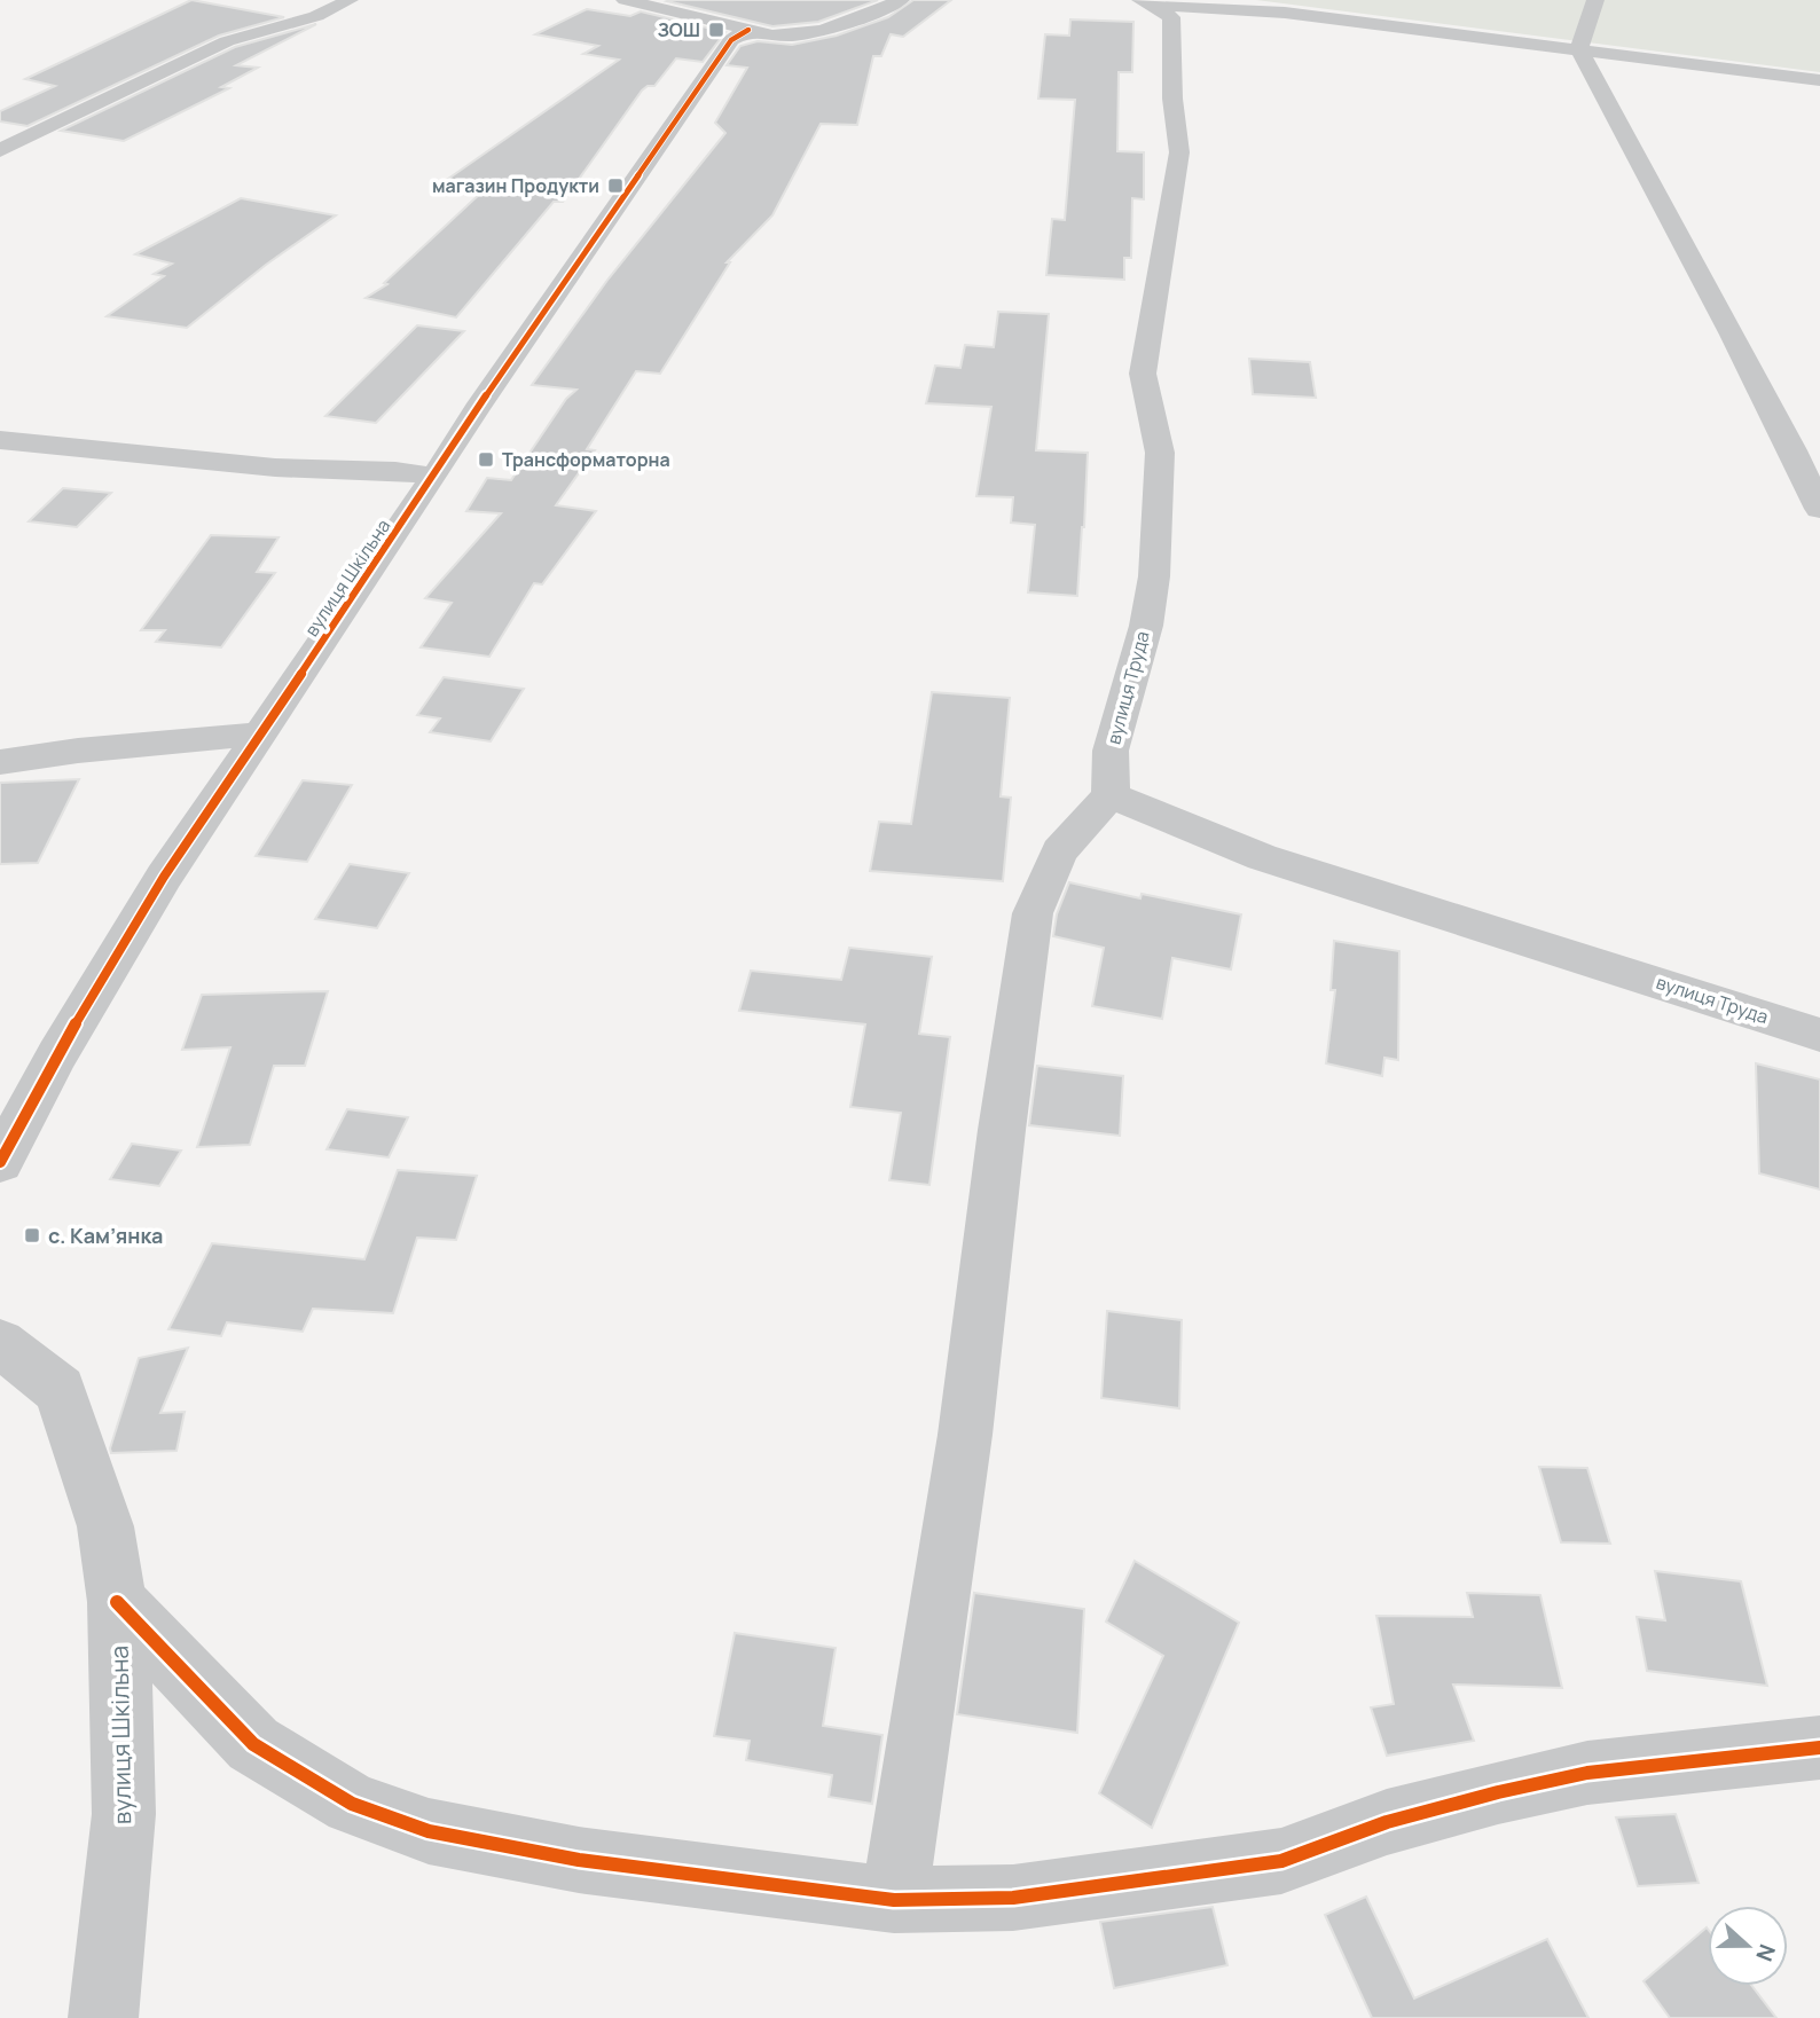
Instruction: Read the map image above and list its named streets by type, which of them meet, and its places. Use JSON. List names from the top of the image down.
{
  "streets": {
    "street": ["вулиця Шкільна", "вулиця Труда"]
  },
  "places": {
    "transit": [
      "ЗОШ",
      "магазин Продукти",
      "Трансформаторна",
      "с. Кам’янка"
    ]
  },
  "north": "right"
}
